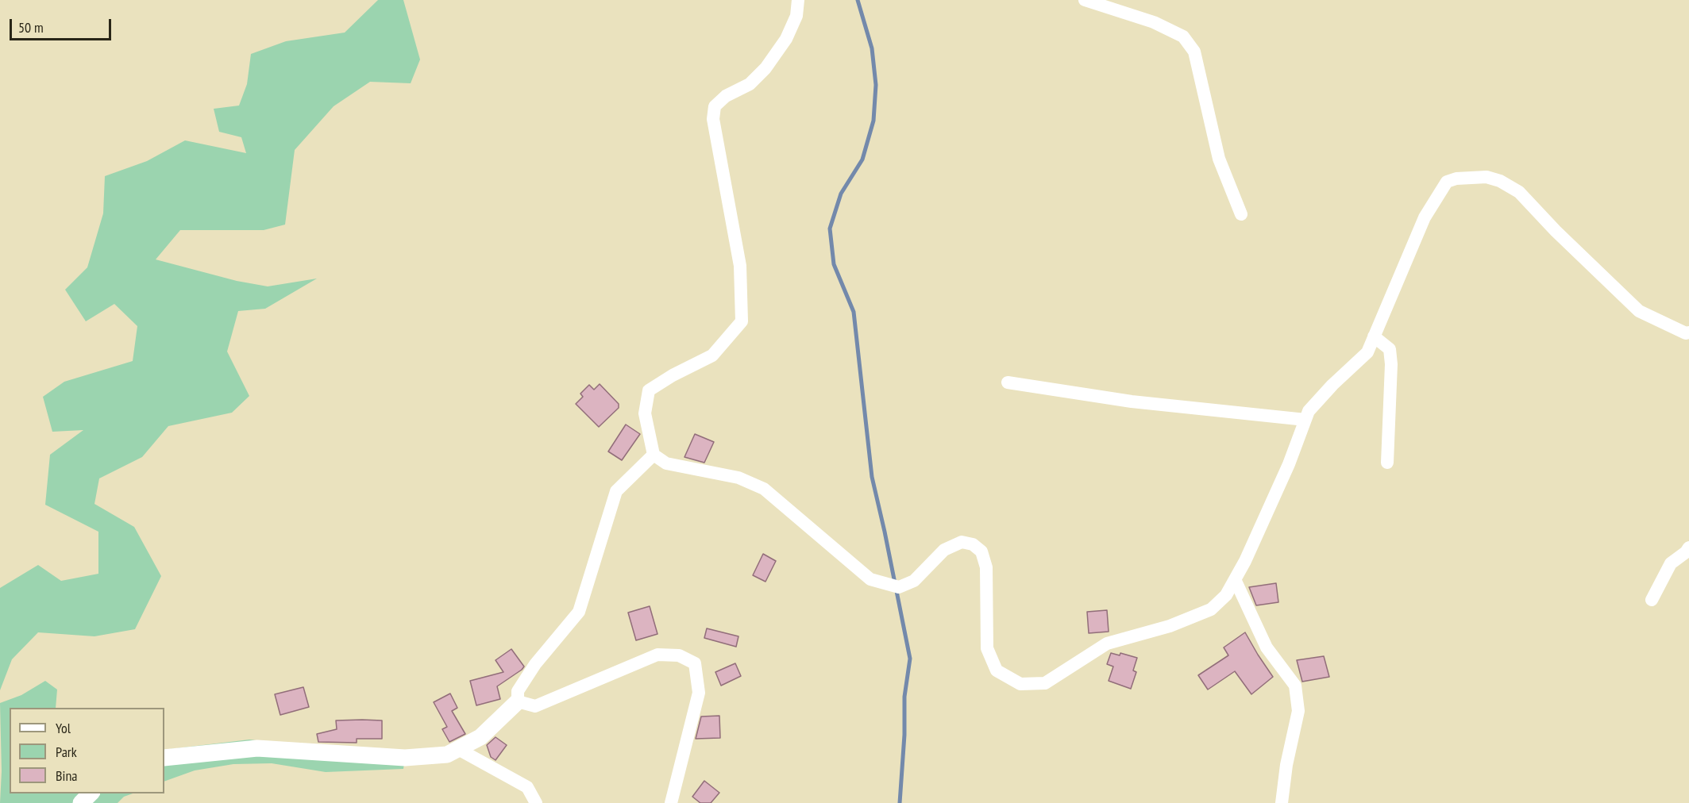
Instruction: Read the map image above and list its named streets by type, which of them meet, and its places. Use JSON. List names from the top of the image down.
{
  "legend": ["Yol", "Park", "Bina"],
  "scale_bar": "50 m"
}
